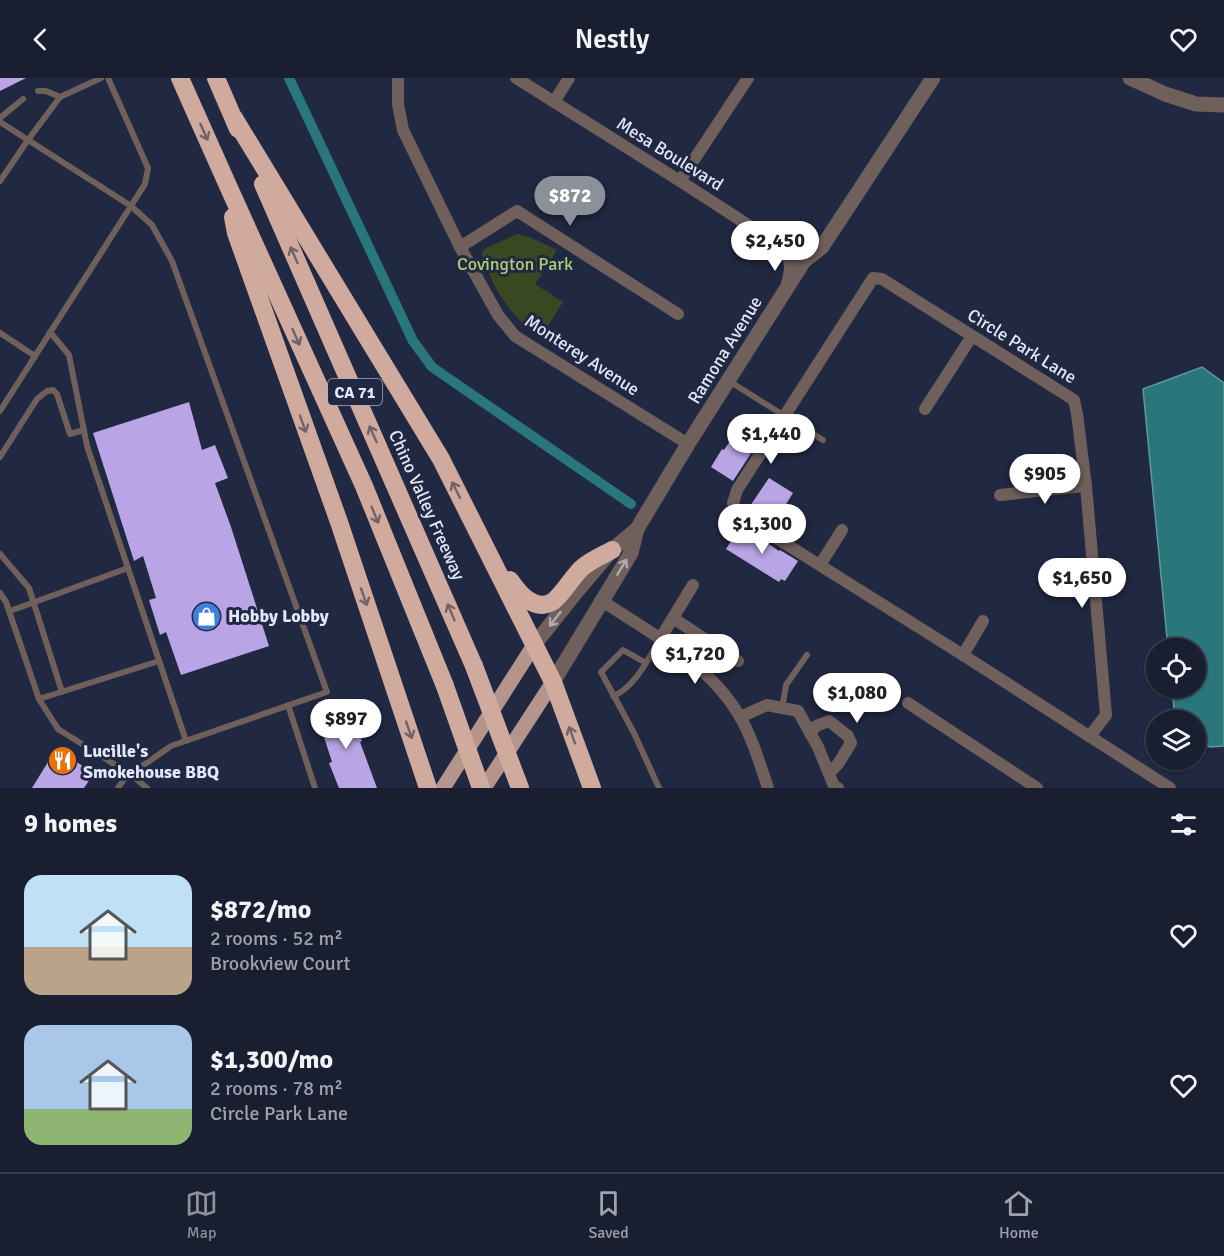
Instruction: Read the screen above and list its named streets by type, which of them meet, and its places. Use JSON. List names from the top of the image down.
{
  "streets": {
    "highway": ["CA 71", "Chino Valley Freeway"],
    "main road": ["Ramona Avenue"],
    "street": ["Mesa Boulevard", "Circle Park Lane", "Monterey Avenue"]
  },
  "crossings": [
    ["Mesa Boulevard", "Ramona Avenue"],
    ["Ramona Avenue", "Monterey Avenue"],
    ["Ramona Avenue", "CA 71"]
  ],
  "parks": ["Covington Park"],
  "places": {
    "shop": ["Hobby Lobby"],
    "restaurant": ["Lucille's Smokehouse BBQ"]
  },
  "page": {
    "header": "Nestly",
    "price": [
      "$872",
      "$2,450",
      "$1,440",
      "$905",
      "$1,300",
      "$1,650",
      "$1,720",
      "$1,080",
      "$897"
    ],
    "heading": "9 homes",
    "list": [
      {
        "name": "$872/mo",
        "note": "2 rooms · 52 m² · Brookview Court"
      },
      {
        "name": "$1,300/mo",
        "note": "2 rooms · 78 m² · Circle Park Lane"
      }
    ],
    "tabs": ["Map", "Saved", "Home"]
  }
}
